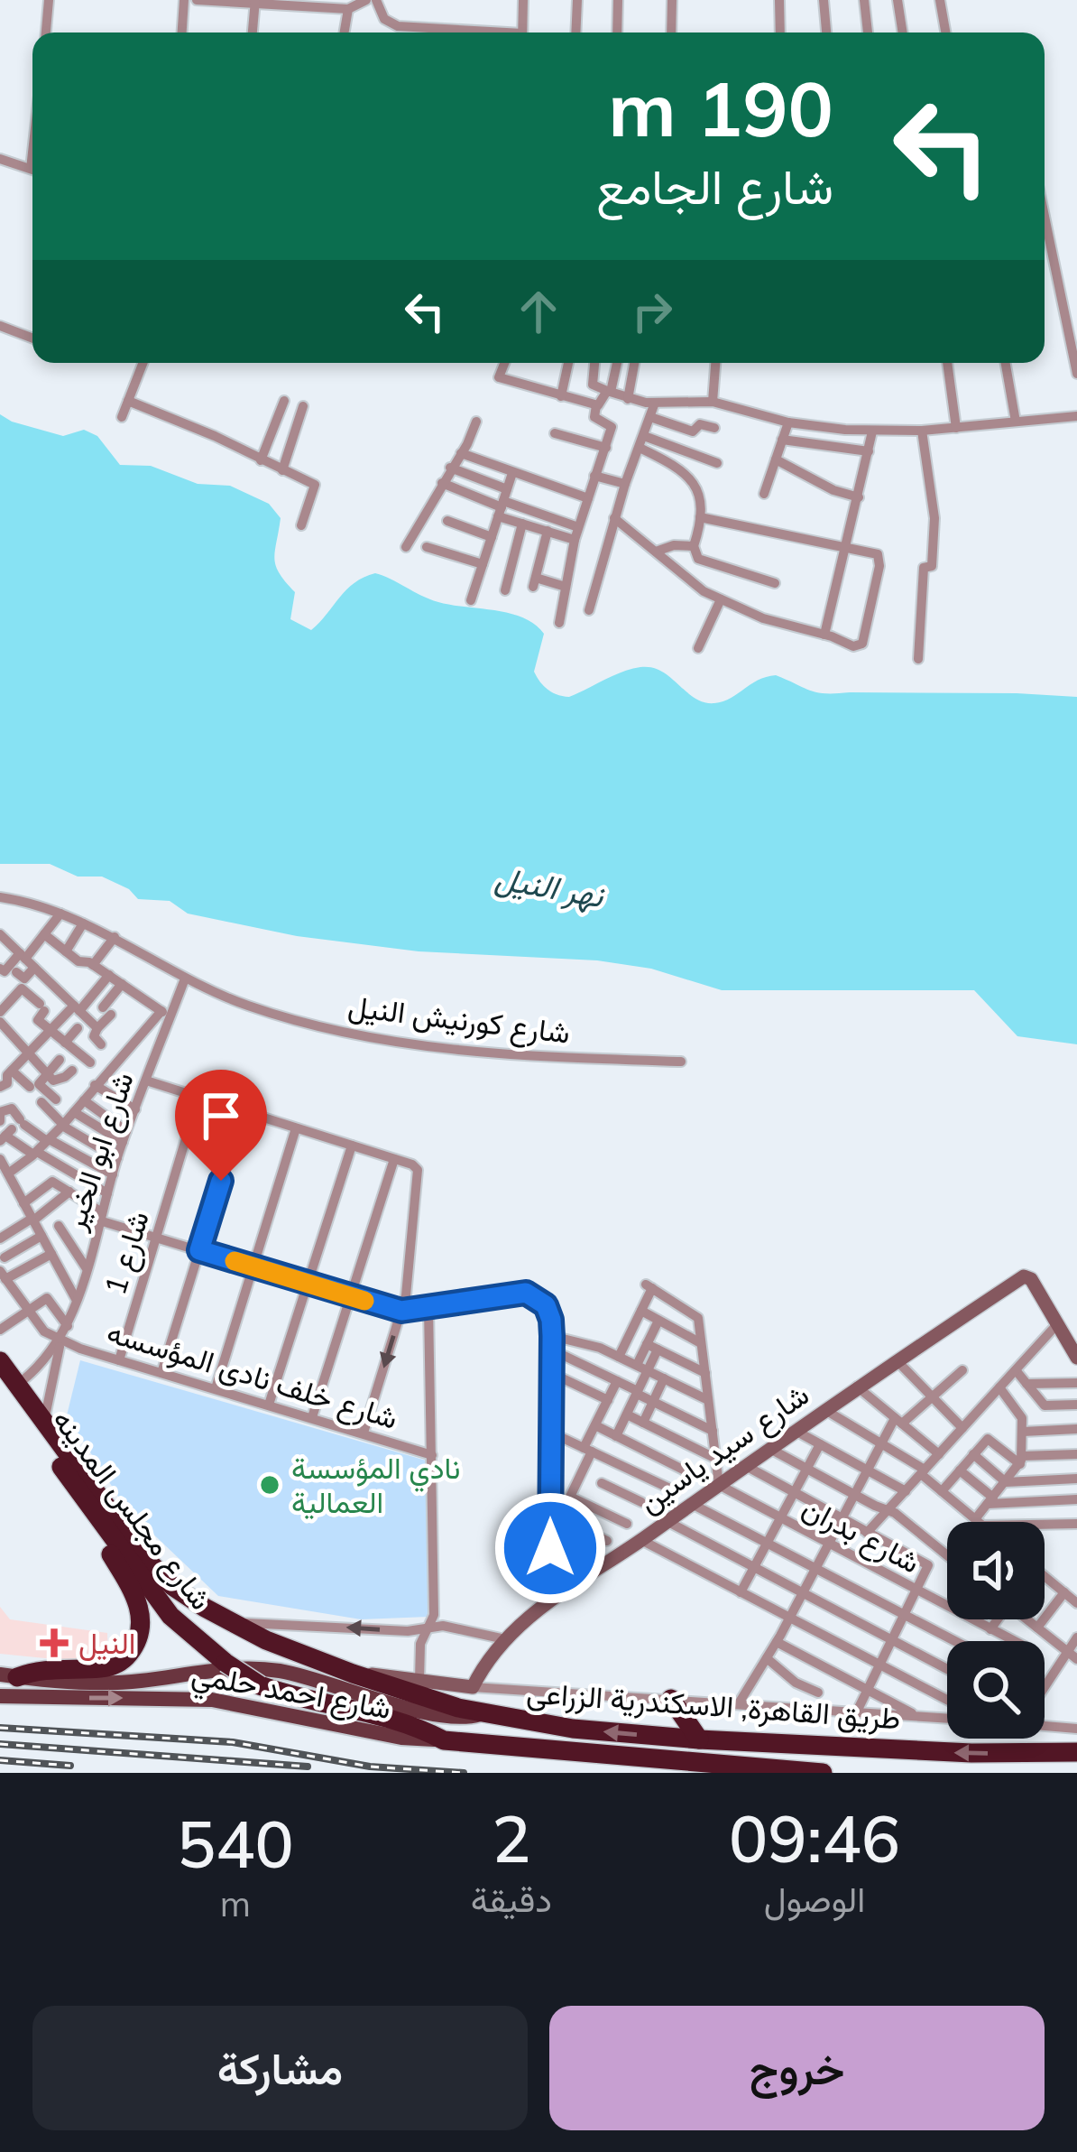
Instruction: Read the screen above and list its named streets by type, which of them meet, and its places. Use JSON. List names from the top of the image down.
{
  "streets": {
    "highway": ["شارع مجلس المدينه", "طريق القاهرة, الاسكندرية الزراعى"],
    "main road": ["شارع احمد حلمي"],
    "street": [
      "شارع كورنيش النيل",
      "شارع ابو الخير",
      "شارع 1",
      "شارع خلف نادى المؤسسه",
      "شارع سيد ياسين",
      "شارع بدران"
    ]
  },
  "crossings": [
    ["شارع كورنيش النيل", "شارع ابو الخير"],
    ["شارع ابو الخير", "شارع خلف نادى المؤسسه"],
    ["شارع ابو الخير", "شارع مجلس المدينه"],
    ["شارع 1", "شارع خلف نادى المؤسسه"],
    ["شارع سيد ياسين", "شارع بدران"],
    ["شارع مجلس المدينه", "طريق القاهرة, الاسكندرية الزراعى"],
    ["شارع احمد حلمي", "طريق القاهرة, الاسكندرية الزراعى"]
  ],
  "water": ["نهر النيل"],
  "places": {
    "other": ["نادي المؤسسة العمالية"],
    "health": ["النيل"]
  },
  "page": {
    "turn": ["190 m", "شارع الجامع"],
    "eta": [
      "09:46",
      "الوصول",
      "2",
      "دقيقة",
      "540",
      "m"
    ],
    "buttons": ["خروج", "مشاركة"]
  }
}
